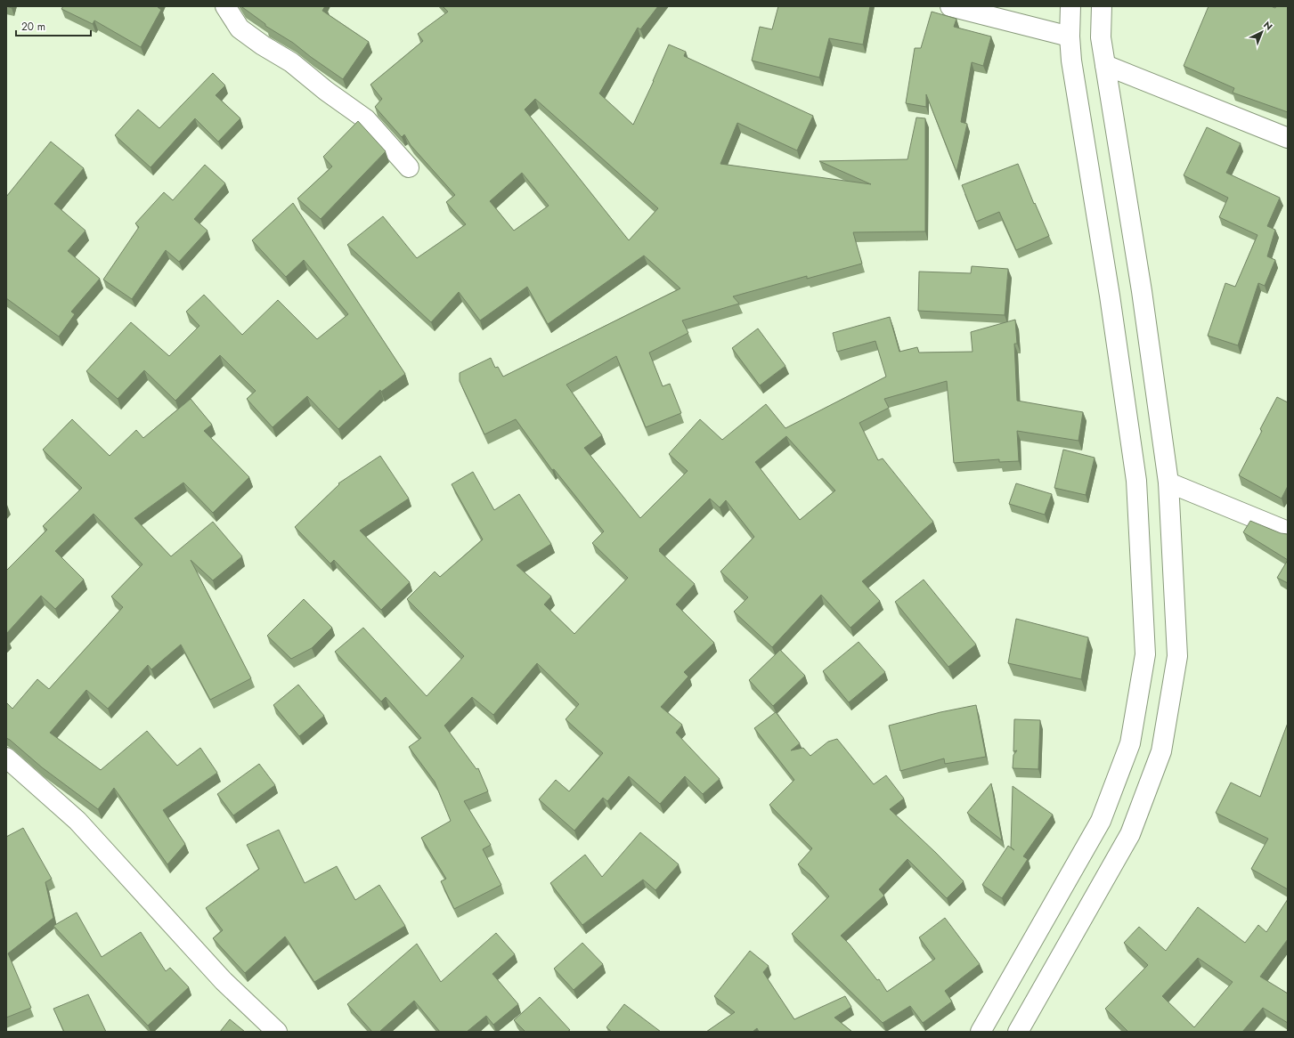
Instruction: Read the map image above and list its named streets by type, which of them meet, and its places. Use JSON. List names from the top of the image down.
{
  "scale_bar": "20 m",
  "north": "top right"
}
